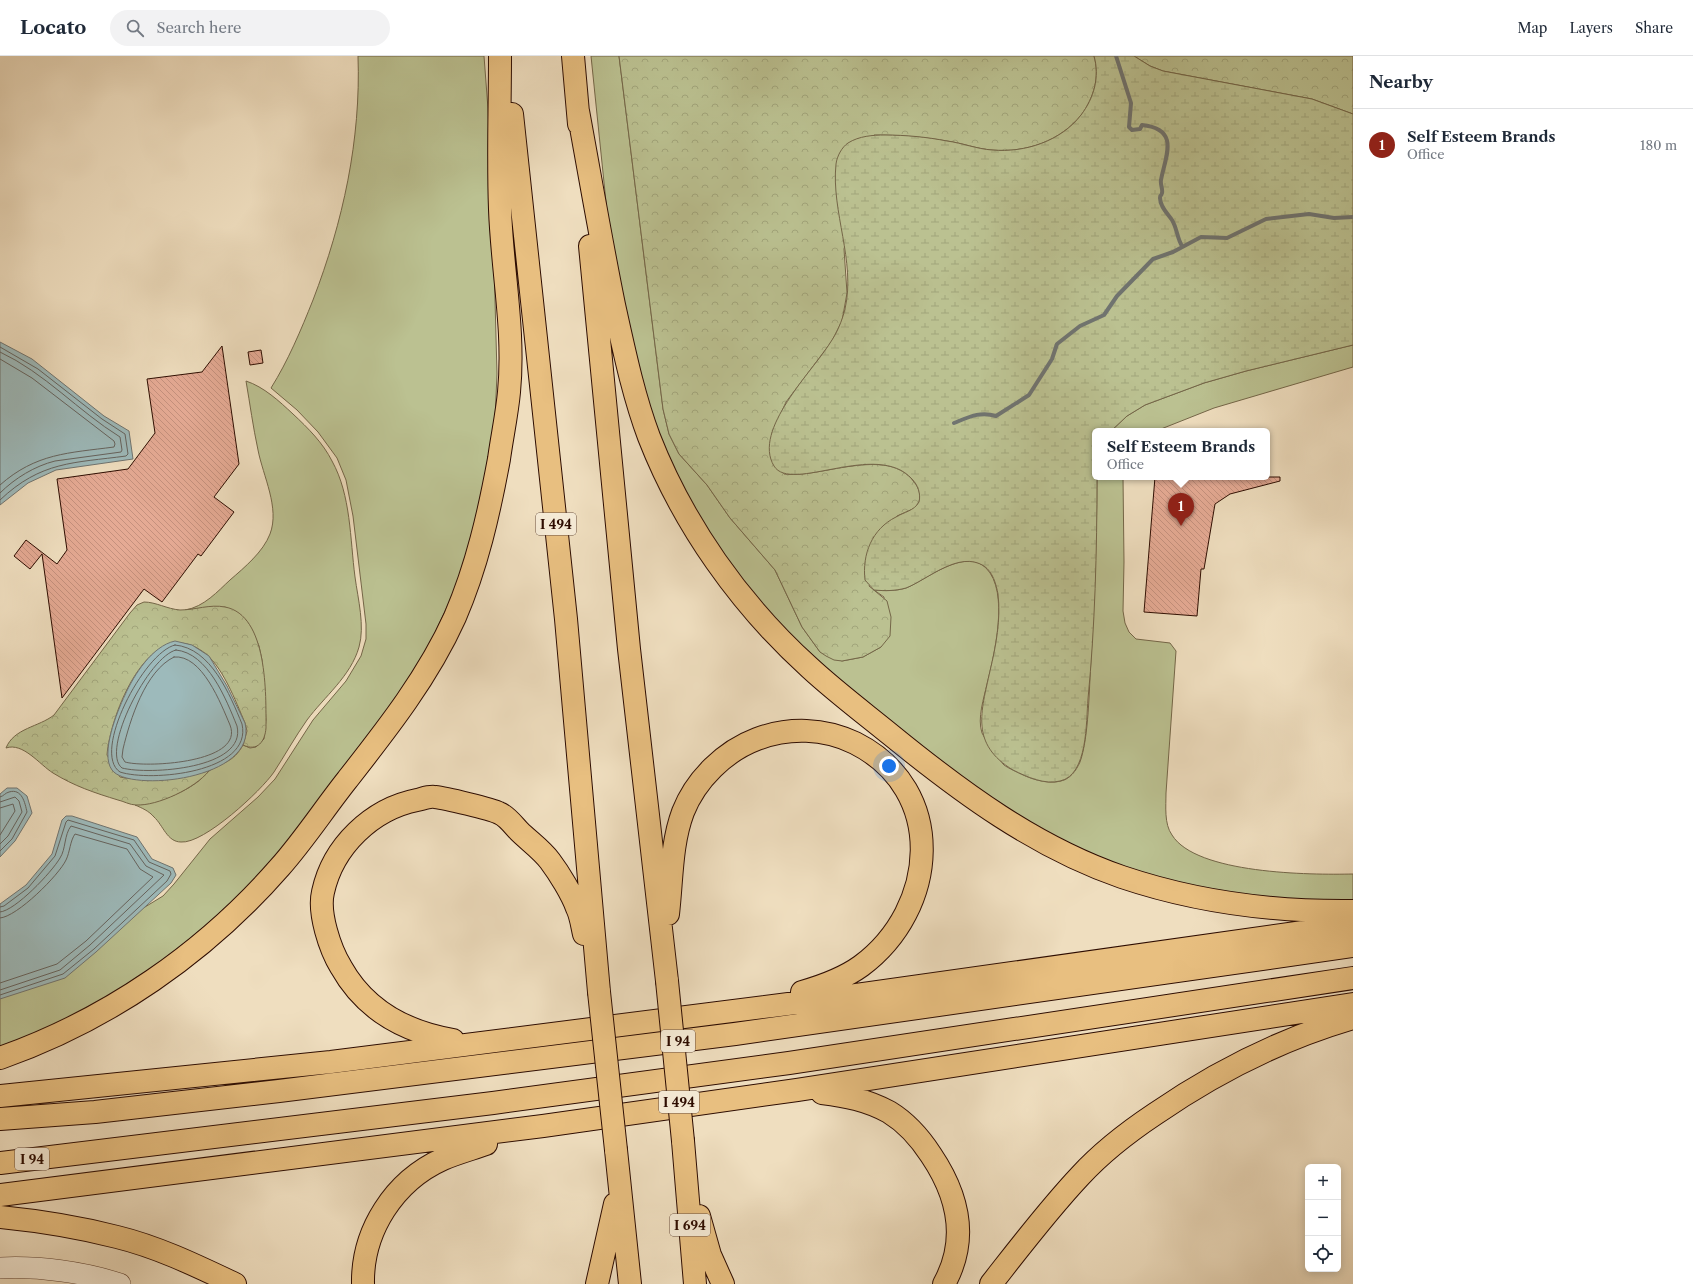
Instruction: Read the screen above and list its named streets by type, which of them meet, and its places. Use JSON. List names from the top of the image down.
{
  "streets": {
    "highway": ["I 494", "I 94", "I 694"]
  },
  "crossings": [
    ["I 494", "I 694"]
  ],
  "page": {
    "header": "Locato",
    "search": "Search here",
    "nav": ["Map", "Layers", "Share"],
    "heading": "Nearby",
    "list": [
      {
        "mark": "1",
        "name": "Self Esteem Brands",
        "note": "Office",
        "value": "180 m"
      }
    ],
    "popup": ["Self Esteem Brands", "Office"],
    "pins": "1",
    "map_buttons": ["+", "−"]
  }
}
